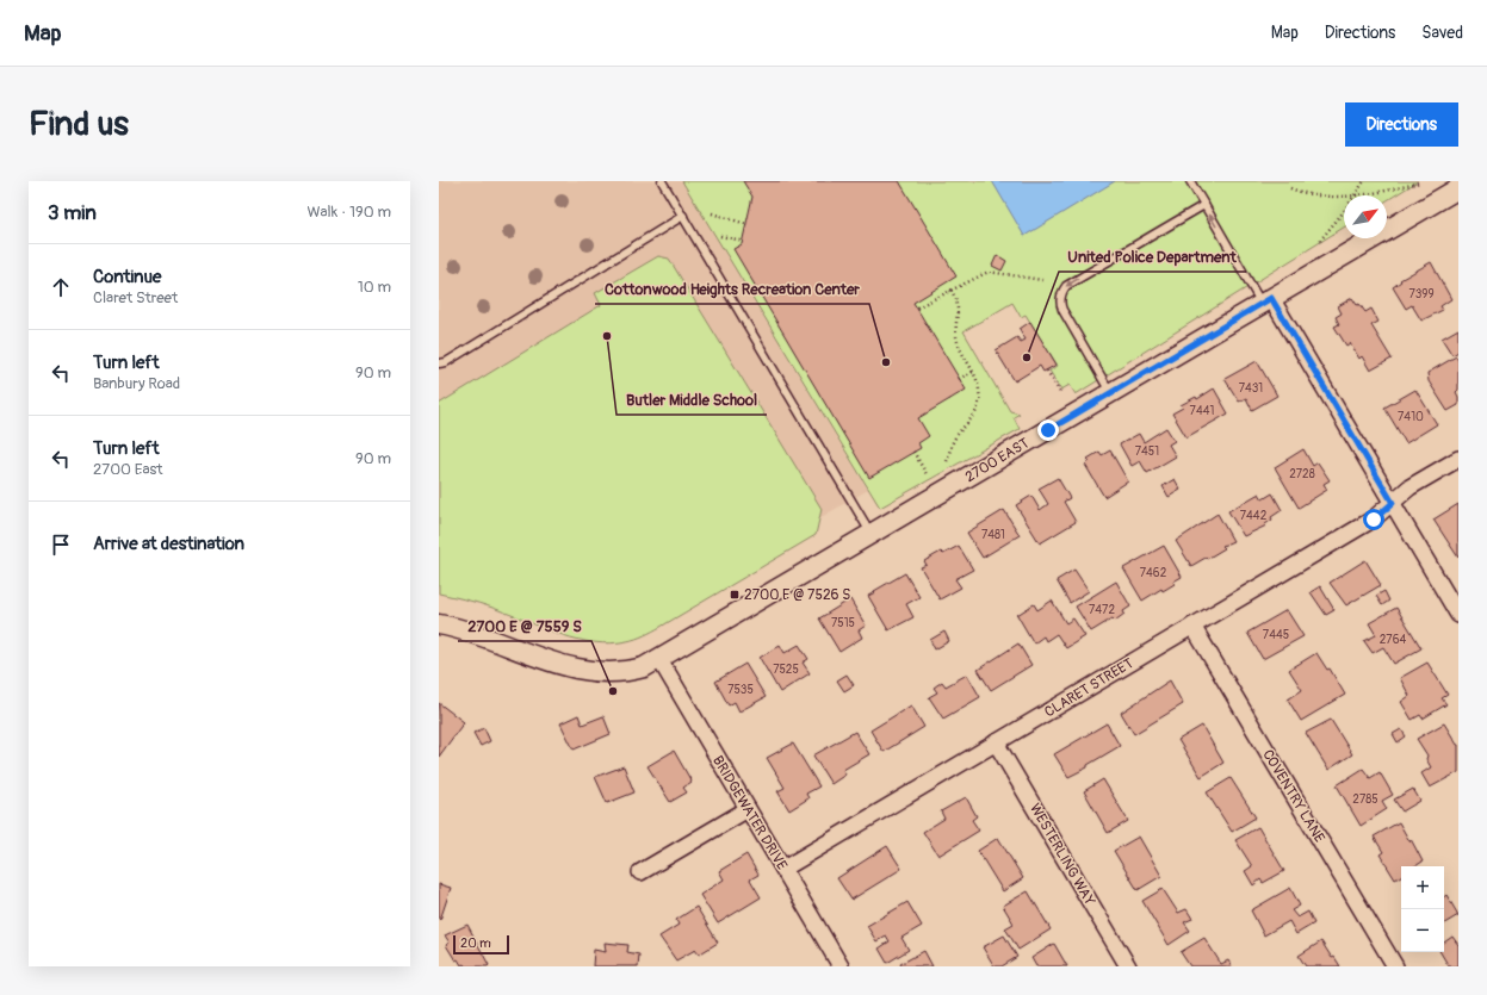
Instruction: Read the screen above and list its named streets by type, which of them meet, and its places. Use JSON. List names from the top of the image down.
{
  "streets": {
    "street": [
      "2700 EAST",
      "CLARET STREET",
      "COVENTRY LANE",
      "BRIDGEWATER DRIVE",
      "WESTERLING WAY"
    ]
  },
  "crossings": [
    ["2700 EAST", "BRIDGEWATER DRIVE"],
    ["CLARET STREET", "COVENTRY LANE"],
    ["CLARET STREET", "BRIDGEWATER DRIVE"],
    ["CLARET STREET", "WESTERLING WAY"]
  ],
  "places": {
    "other": [
      "Butler Middle School",
      "United Police Department",
      "Cottonwood Heights Recreation Center",
      "2700 E @ 7559 S"
    ],
    "transit": ["2700 E @ 7526 S"]
  },
  "house_numbers": [
    "7399",
    "7431",
    "7441",
    "7410",
    "7451",
    "2728",
    "7442",
    "7481",
    "7462",
    "7472",
    "7515",
    "7445",
    "2764",
    "7525",
    "7535",
    "2785"
  ],
  "scale_bar": "20 m",
  "north": "top right",
  "page": {
    "header": "Map",
    "nav": ["Map", "Directions", "Saved"],
    "buttons": "Directions",
    "title": "Find us",
    "heading": ["3 min", "Walk · 190 m"],
    "list": [
      ["Continue", "Claret Street", "10 m"],
      ["Turn left", "Banbury Road", "90 m"],
      ["Turn left", "2700 East", "90 m"],
      "Arrive at destination"
    ],
    "map_buttons": ["+", "−"],
    "scale": "20 m"
  }
}
